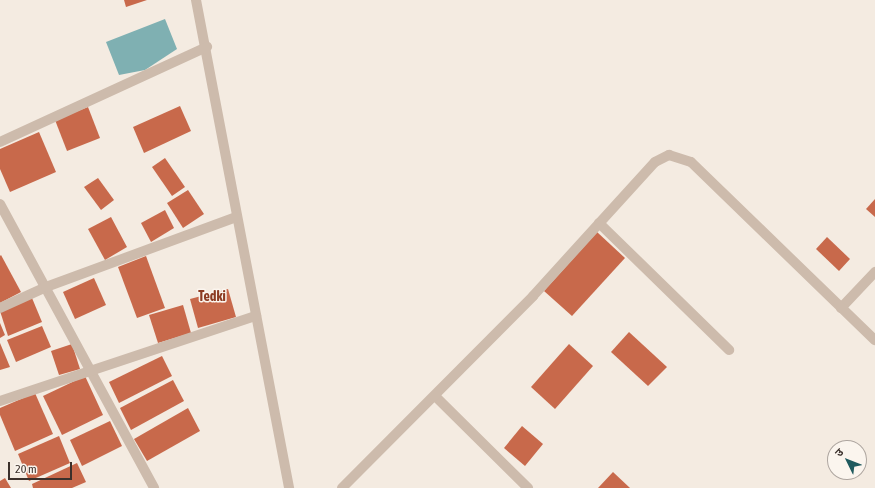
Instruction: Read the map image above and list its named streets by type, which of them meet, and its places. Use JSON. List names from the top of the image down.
{
  "districts": ["Tedki"],
  "scale_bar": "20 m",
  "north": "top left"
}
